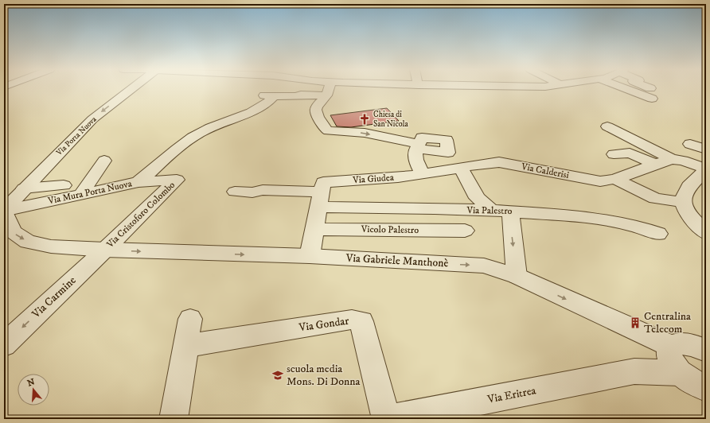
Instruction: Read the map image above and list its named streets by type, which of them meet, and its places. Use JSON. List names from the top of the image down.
{
  "streets": {
    "street": [
      "Via Porta Nuova",
      "Via Calderisi",
      "Via Giudea",
      "Via Mura Porta Nuova",
      "Via Palestro",
      "Via Cristoforo Colombo",
      "Vicolo Palestro",
      "Via Gabriele Manthonè",
      "Via Carmine",
      "Via Gondar",
      "Via Eritrea"
    ]
  },
  "crossings": [
    ["Via Porta Nuova", "Via Mura Porta Nuova"],
    ["Via Calderisi", "Via Giudea"],
    ["Via Giudea", "Via Palestro"],
    ["Via Mura Porta Nuova", "Via Cristoforo Colombo"],
    ["Via Cristoforo Colombo", "Via Gabriele Manthonè"],
    ["Via Cristoforo Colombo", "Via Carmine"],
    ["Via Gabriele Manthonè", "Via Carmine"],
    ["Via Gabriele Manthonè", "Via Eritrea"]
  ],
  "one_way": ["Via Gabriele Manthonè", "Via Carmine"],
  "places": {
    "church": ["Chiesa di San Nicola"],
    "building": ["Centralina Telecom"],
    "school or university": ["scuola media Mons. Di Donna"]
  },
  "north": "top"
}
